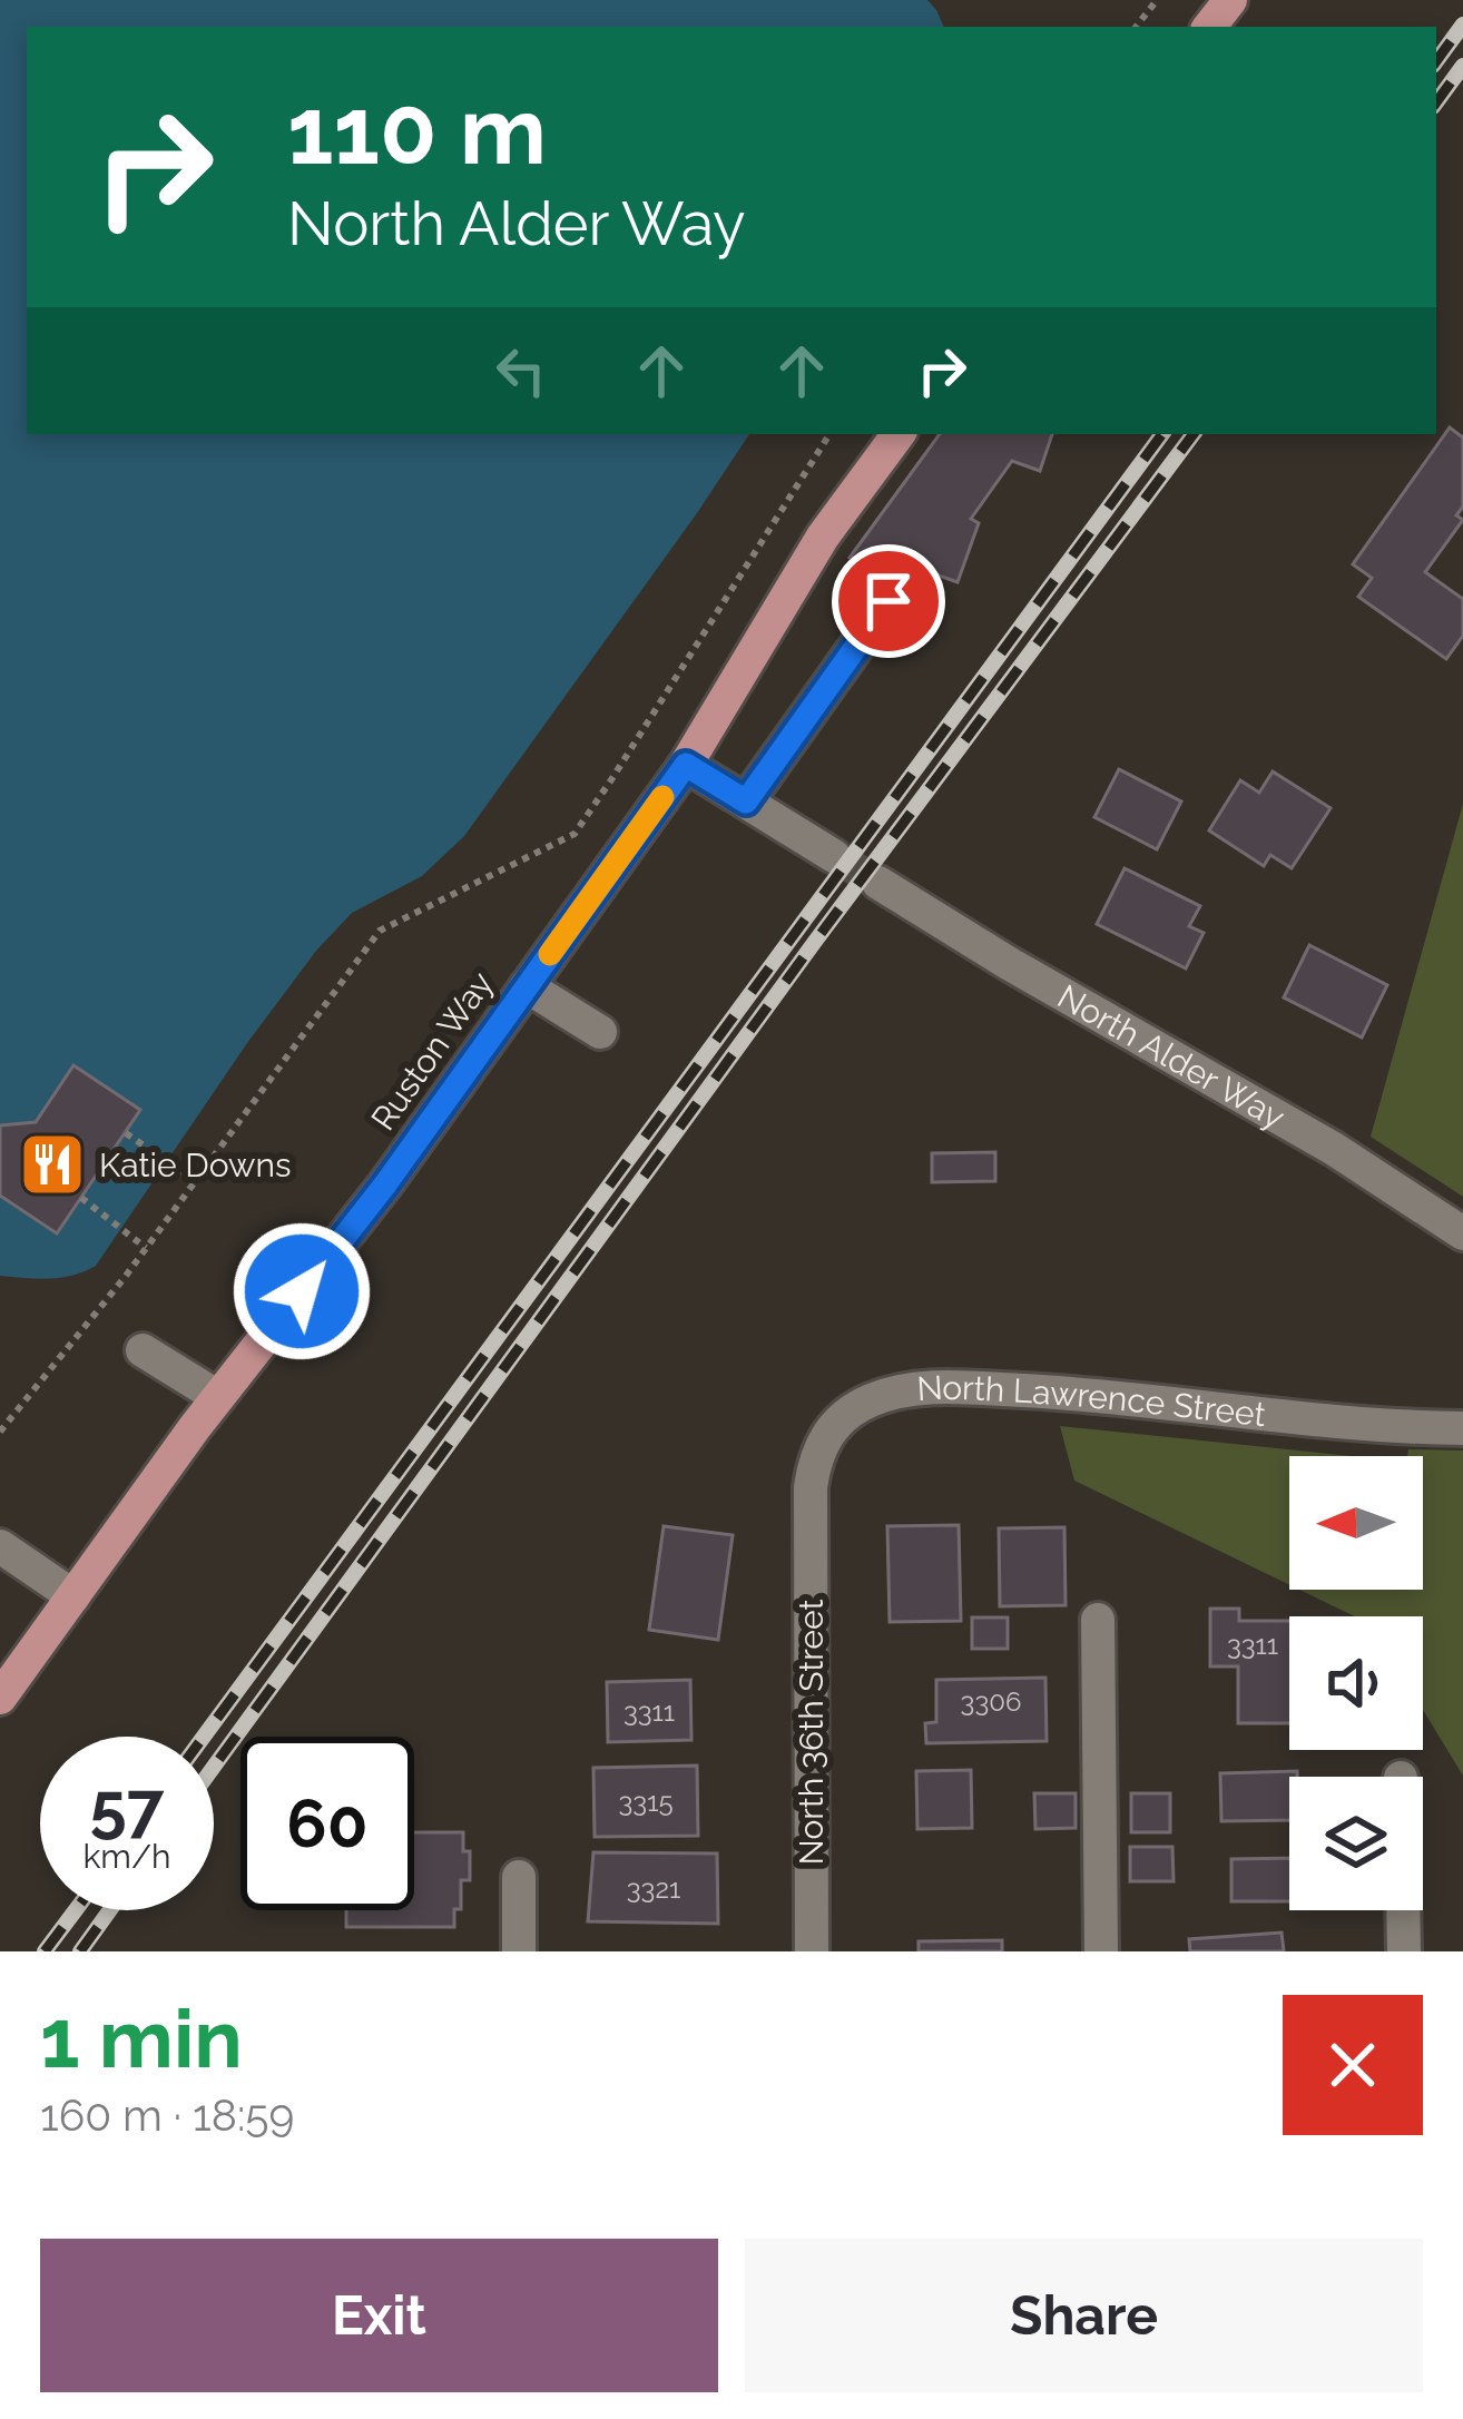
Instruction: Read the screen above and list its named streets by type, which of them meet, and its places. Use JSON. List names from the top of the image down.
{
  "streets": {
    "main road": ["Ruston Way"],
    "street": ["North Alder Way", "North Lawrence Street", "North 36th Street"]
  },
  "crossings": [
    ["North Lawrence Street", "North 36th Street"]
  ],
  "places": {
    "restaurant": ["Katie Downs"]
  },
  "house_numbers": [
    "3311",
    "3306",
    "3311",
    "3315",
    "3321"
  ],
  "north": "left",
  "page": {
    "turn": ["110 m", "North Alder Way"],
    "speed": "57 km/h",
    "limit": "60",
    "heading": ["1 min", "160 m · 18:59"],
    "buttons": ["Exit", "Share"]
  }
}
